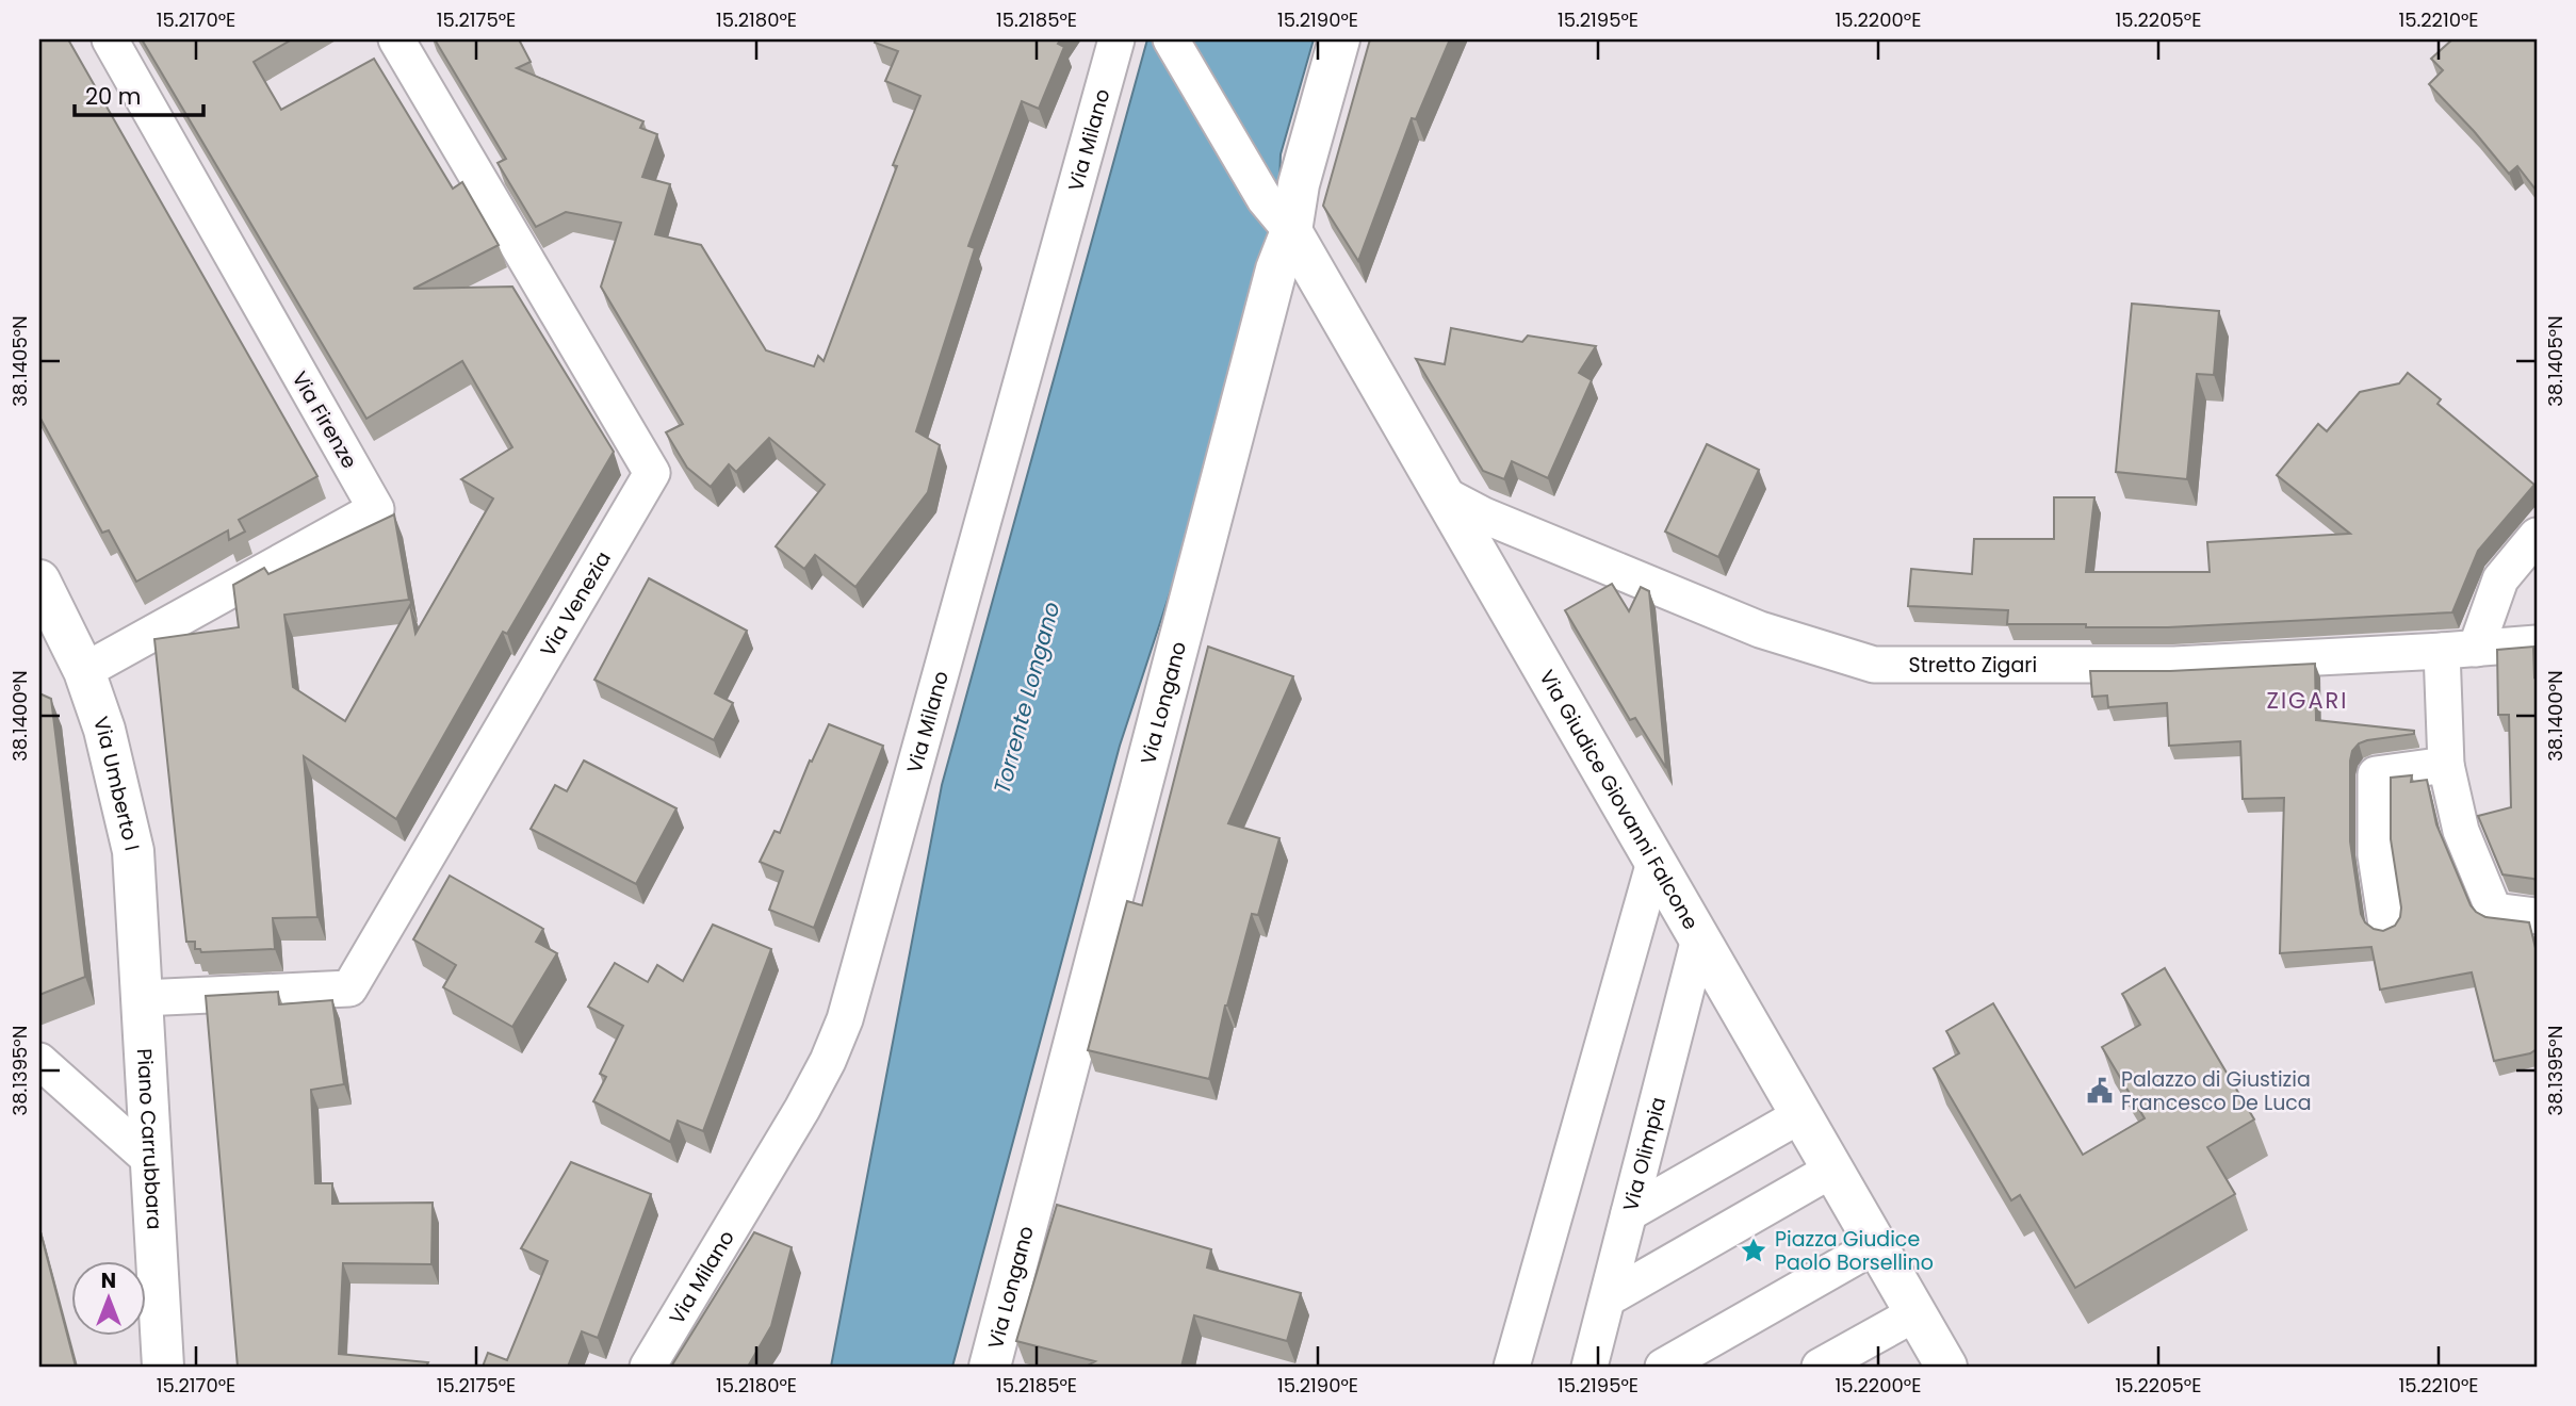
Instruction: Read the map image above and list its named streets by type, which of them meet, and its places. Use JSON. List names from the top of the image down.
{
  "streets": {
    "street": [
      "Via Milano",
      "Via Firenze",
      "Via Venezia",
      "Stretto Zigari",
      "Via Longano",
      "Via Umberto I",
      "Via Giudice Giovanni Falcone",
      "Piano Carrubbara",
      "Via Olimpia"
    ]
  },
  "crossings": [
    ["Via Firenze", "Via Umberto I"],
    ["Via Venezia", "Via Umberto I"],
    ["Via Venezia", "Piano Carrubbara"],
    ["Stretto Zigari", "Via Giudice Giovanni Falcone"],
    ["Via Longano", "Via Giudice Giovanni Falcone"],
    ["Via Umberto I", "Piano Carrubbara"],
    ["Via Giudice Giovanni Falcone", "Via Olimpia"]
  ],
  "districts": ["ZIGARI"],
  "water": ["Torrente Longano"],
  "places": {
    "public building": ["Palazzo di Giustizia Francesco De Luca"],
    "place": ["Piazza Giudice Paolo Borsellino"]
  },
  "scale_bar": "20 m",
  "north": "top",
  "coordinates": [
    "15.2170°E",
    "15.2175°E",
    "15.2180°E",
    "15.2185°E",
    "15.2190°E",
    "15.2195°E",
    "15.2200°E",
    "15.2205°E",
    "15.2210°E",
    "38.1405°N",
    "38.1400°N",
    "38.1395°N"
  ]
}
